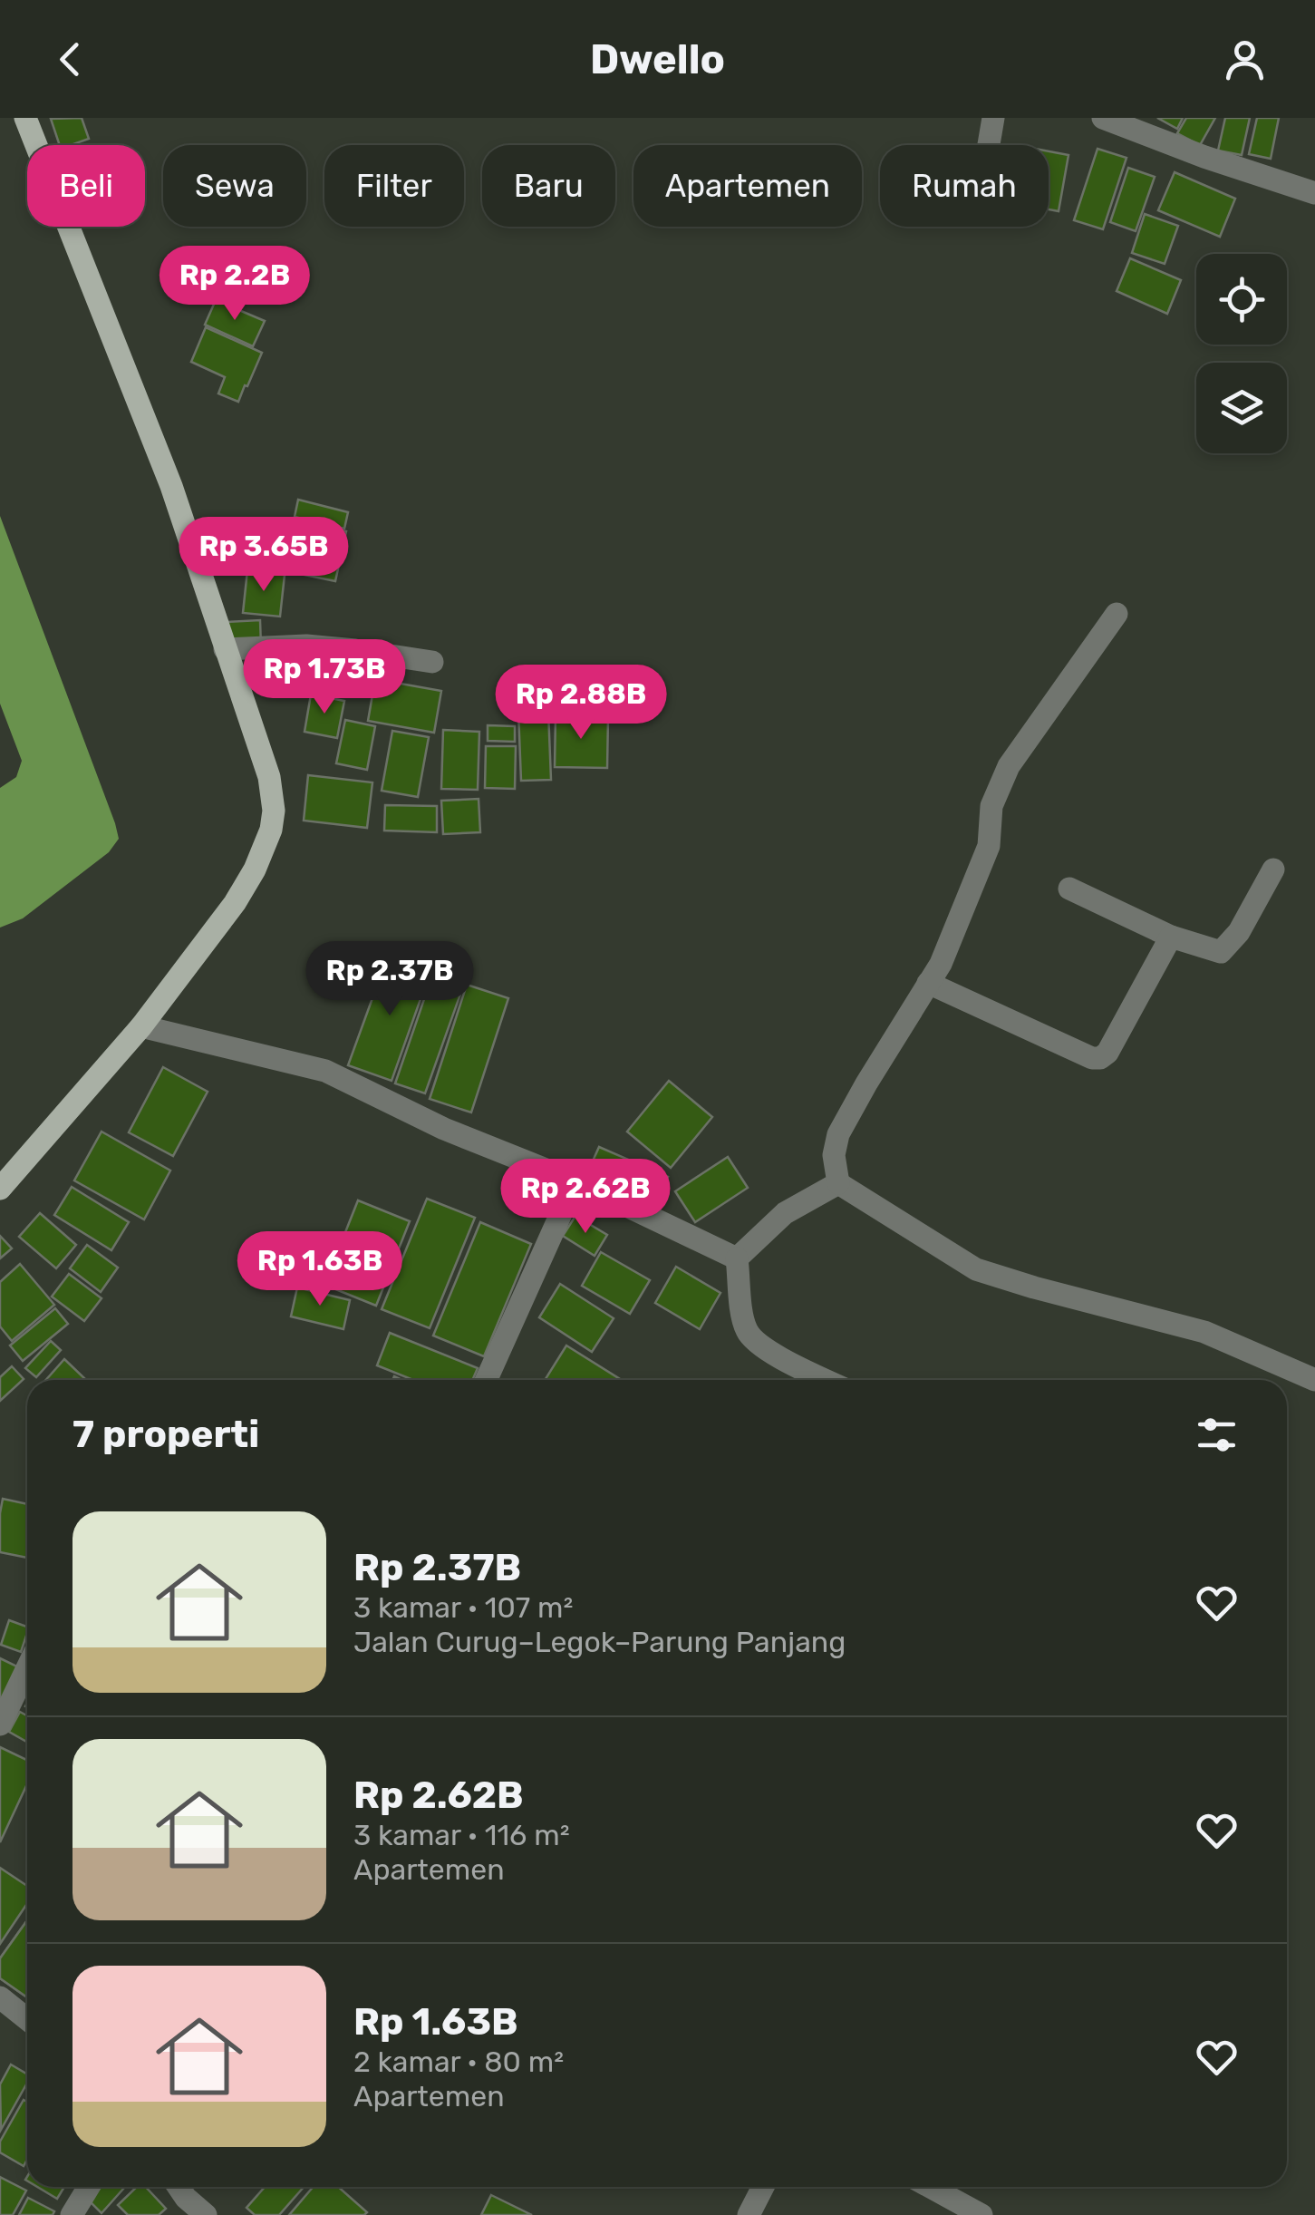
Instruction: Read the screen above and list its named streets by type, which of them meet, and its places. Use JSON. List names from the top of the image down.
{
  "page": {
    "header": "Dwello",
    "chip": [
      "Beli",
      "Sewa",
      "Filter",
      "Baru",
      "Apartemen",
      "Rumah"
    ],
    "price": [
      "Rp 2.2B",
      "Rp 3.65B",
      "Rp 1.73B",
      "Rp 2.88B",
      "Rp 2.37B",
      "Rp 2.62B",
      "Rp 1.63B"
    ],
    "heading": "7 properti",
    "list": [
      {
        "name": "Rp 2.37B",
        "note": "3 kamar · 107 m² · Jalan Curug–Legok–Parung Panjang"
      },
      {
        "name": "Rp 2.62B",
        "note": "3 kamar · 116 m² · Apartemen"
      },
      {
        "name": "Rp 1.63B",
        "note": "2 kamar · 80 m² · Apartemen"
      }
    ]
  }
}
